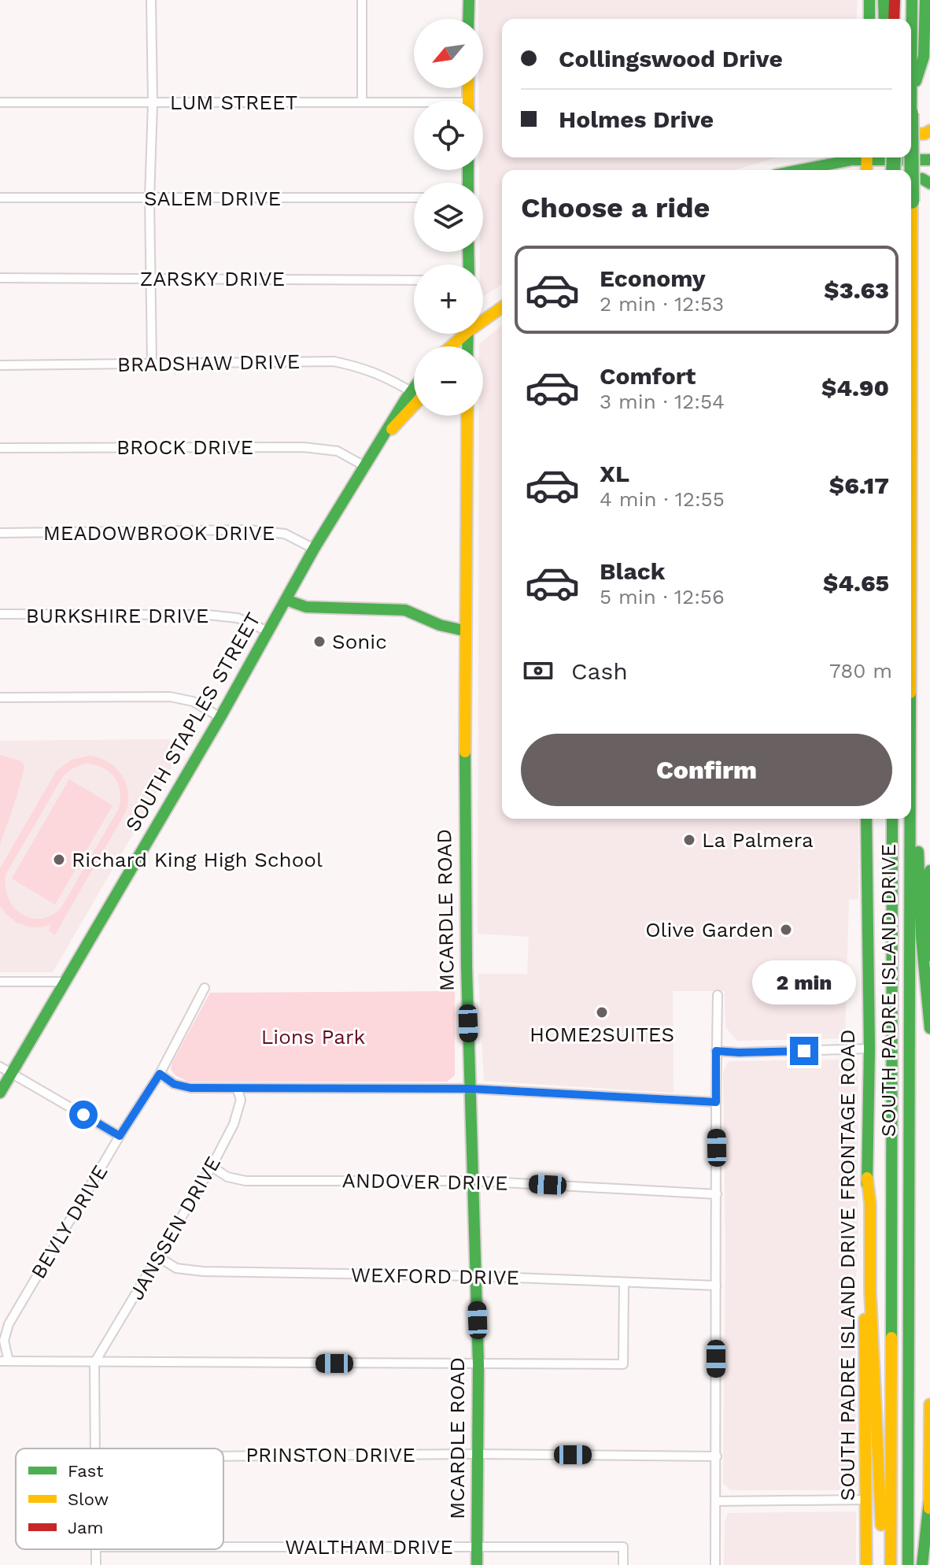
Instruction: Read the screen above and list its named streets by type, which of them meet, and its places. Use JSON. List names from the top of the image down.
{
  "streets": {
    "main road": [
      "SOUTH STAPLES STREET",
      "MCARDLE ROAD",
      "SOUTH PADRE ISLAND DRIVE",
      "SOUTH PADRE ISLAND DRIVE FRONTAGE ROAD"
    ],
    "street": [
      "LUM STREET",
      "SALEM DRIVE",
      "ZARSKY DRIVE",
      "BRADSHAW DRIVE",
      "BROCK DRIVE",
      "MEADOWBROOK DRIVE",
      "BURKSHIRE DRIVE",
      "ANDOVER DRIVE",
      "BEVLY DRIVE",
      "JANSSEN DRIVE",
      "WEXFORD DRIVE",
      "PRINSTON DRIVE",
      "WALTHAM DRIVE"
    ]
  },
  "crossings": [
    ["BROCK DRIVE", "SOUTH STAPLES STREET"],
    ["MEADOWBROOK DRIVE", "SOUTH STAPLES STREET"],
    ["BURKSHIRE DRIVE", "SOUTH STAPLES STREET"],
    ["MCARDLE ROAD", "ANDOVER DRIVE"],
    ["MCARDLE ROAD", "WEXFORD DRIVE"],
    ["MCARDLE ROAD", "PRINSTON DRIVE"],
    ["MCARDLE ROAD", "WALTHAM DRIVE"],
    ["ANDOVER DRIVE", "JANSSEN DRIVE"],
    ["JANSSEN DRIVE", "WEXFORD DRIVE"]
  ],
  "parks": ["Lions Park"],
  "places": [
    "Sonic",
    "La Palmera",
    "Richard King High School",
    "Olive Garden",
    "HOME2SUITES"
  ],
  "legend": ["Fast", "Slow", "Jam"],
  "north": "bottom left",
  "page": {
    "map_buttons": ["+", "−"],
    "banner": ["Collingswood Drive", "Holmes Drive"],
    "heading": "Choose a ride",
    "list": [
      {
        "name": "Economy",
        "note": "2 min · 12:53",
        "value": "$3.63"
      },
      {
        "name": "Comfort",
        "note": "3 min · 12:54",
        "value": "$4.90"
      },
      {
        "name": "XL",
        "note": "4 min · 12:55",
        "value": "$6.17"
      },
      {
        "name": "Black",
        "note": "5 min · 12:56",
        "value": "$4.65"
      }
    ],
    "pay": ["Cash", "780 m"],
    "buttons": "Confirm",
    "bubble": "2 min"
  }
}
